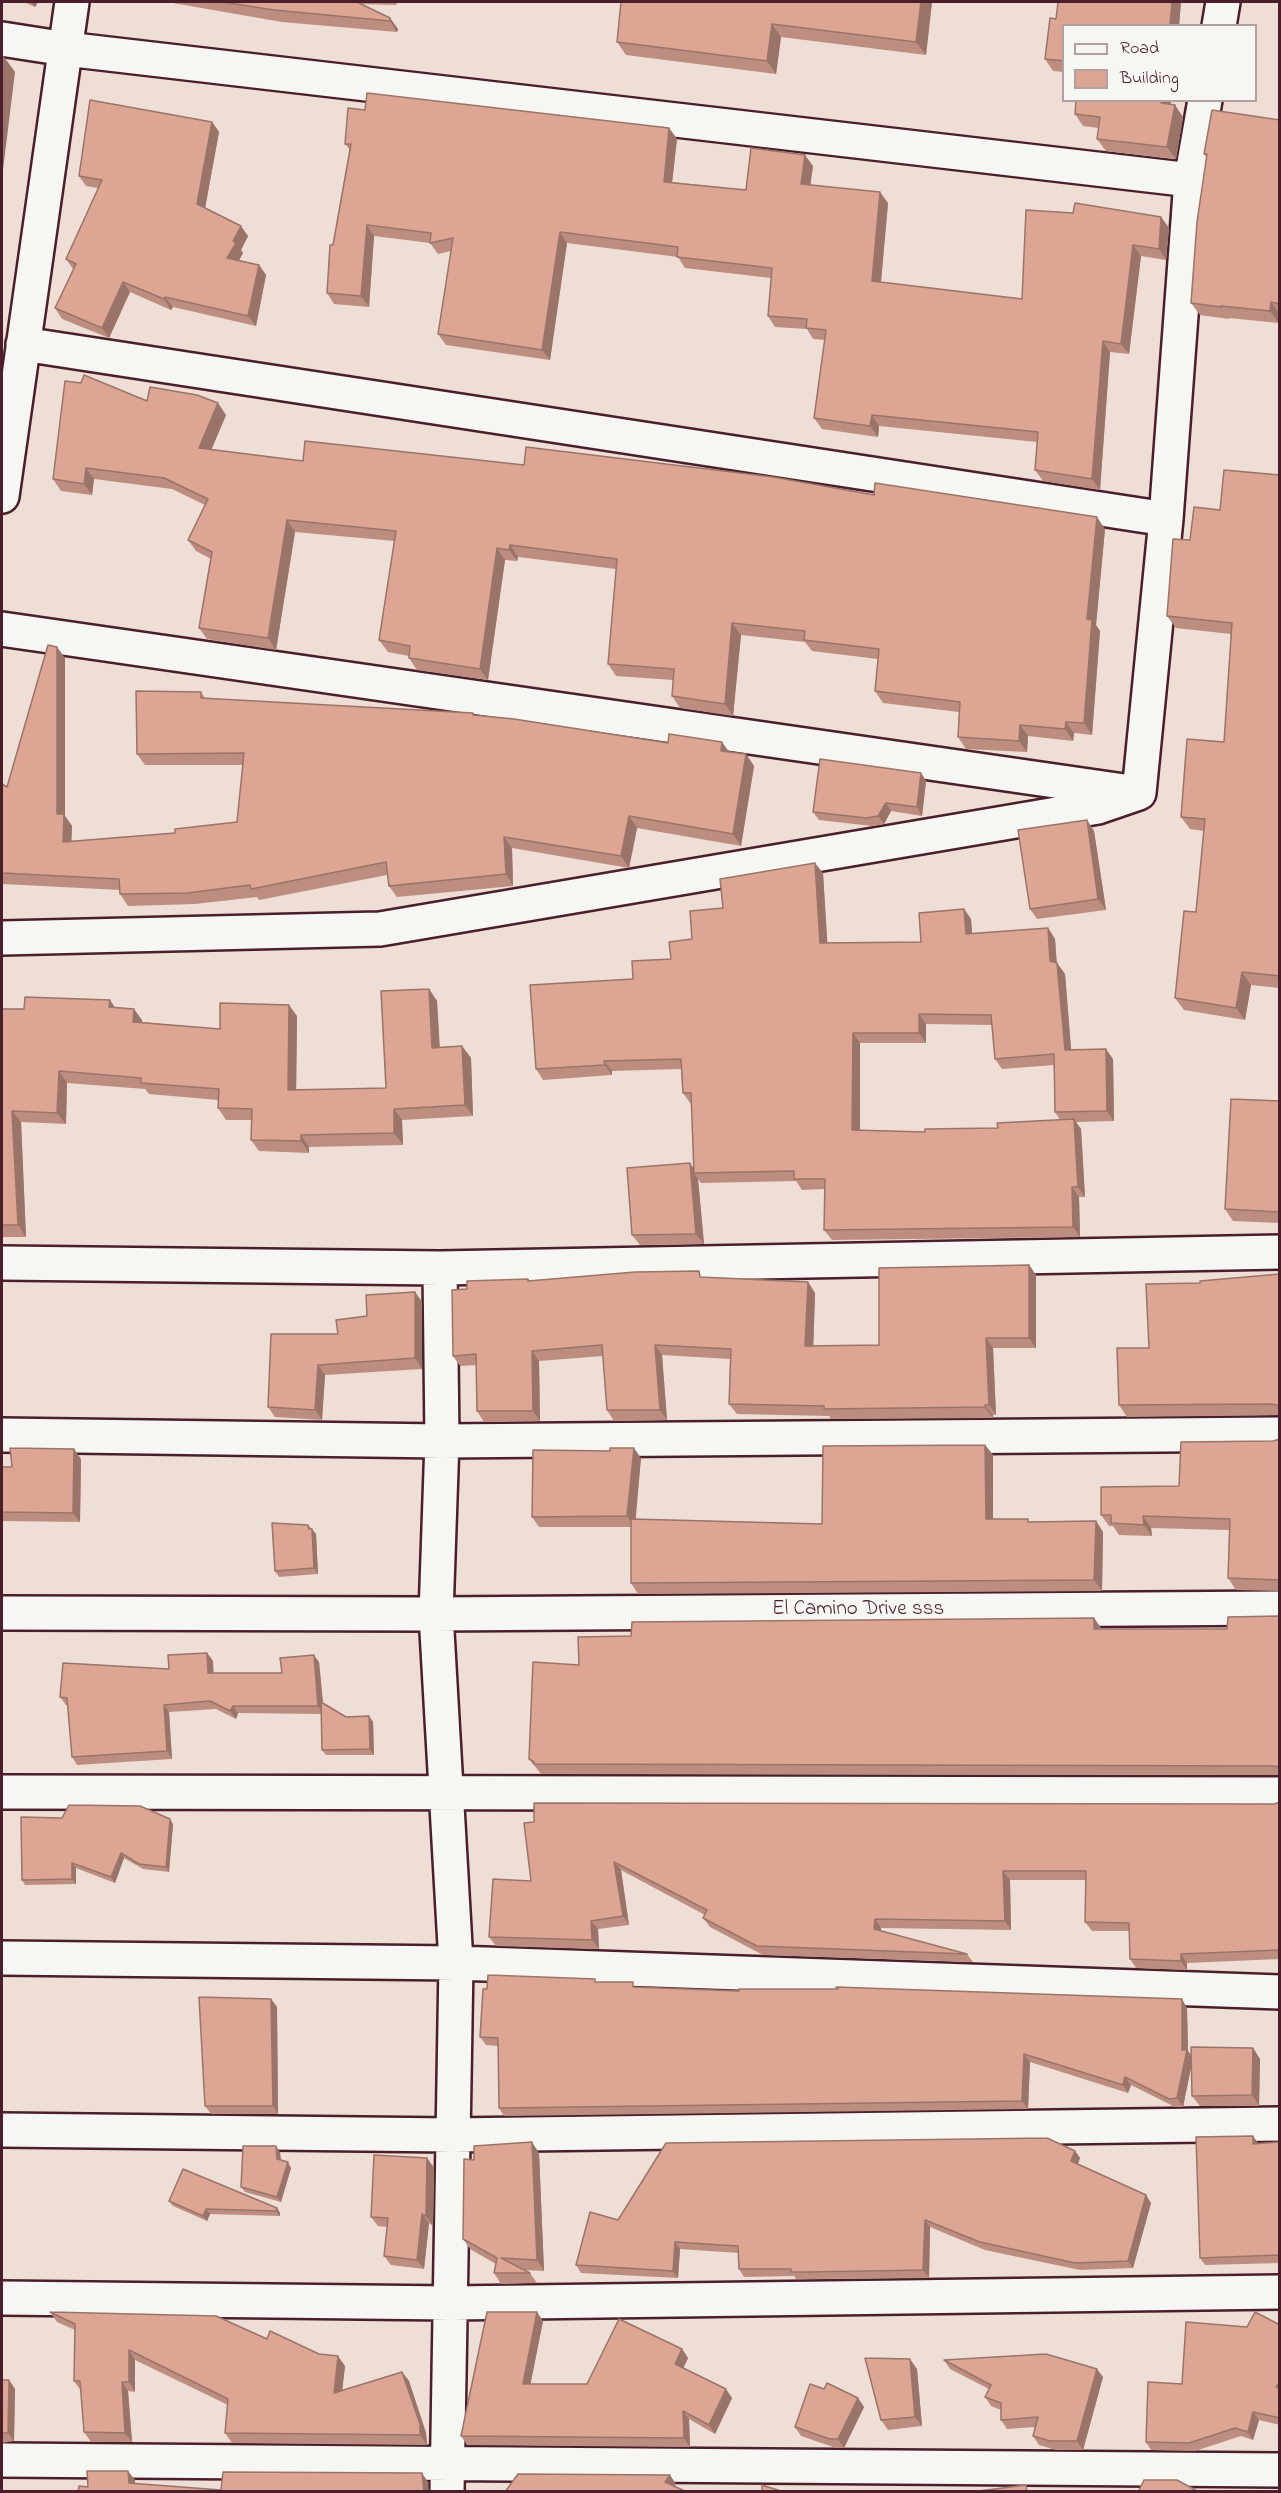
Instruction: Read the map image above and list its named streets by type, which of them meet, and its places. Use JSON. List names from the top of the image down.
{
  "streets": {
    "street": ["El Camino Drive sss"]
  },
  "legend": ["Road", "Building"]
}
